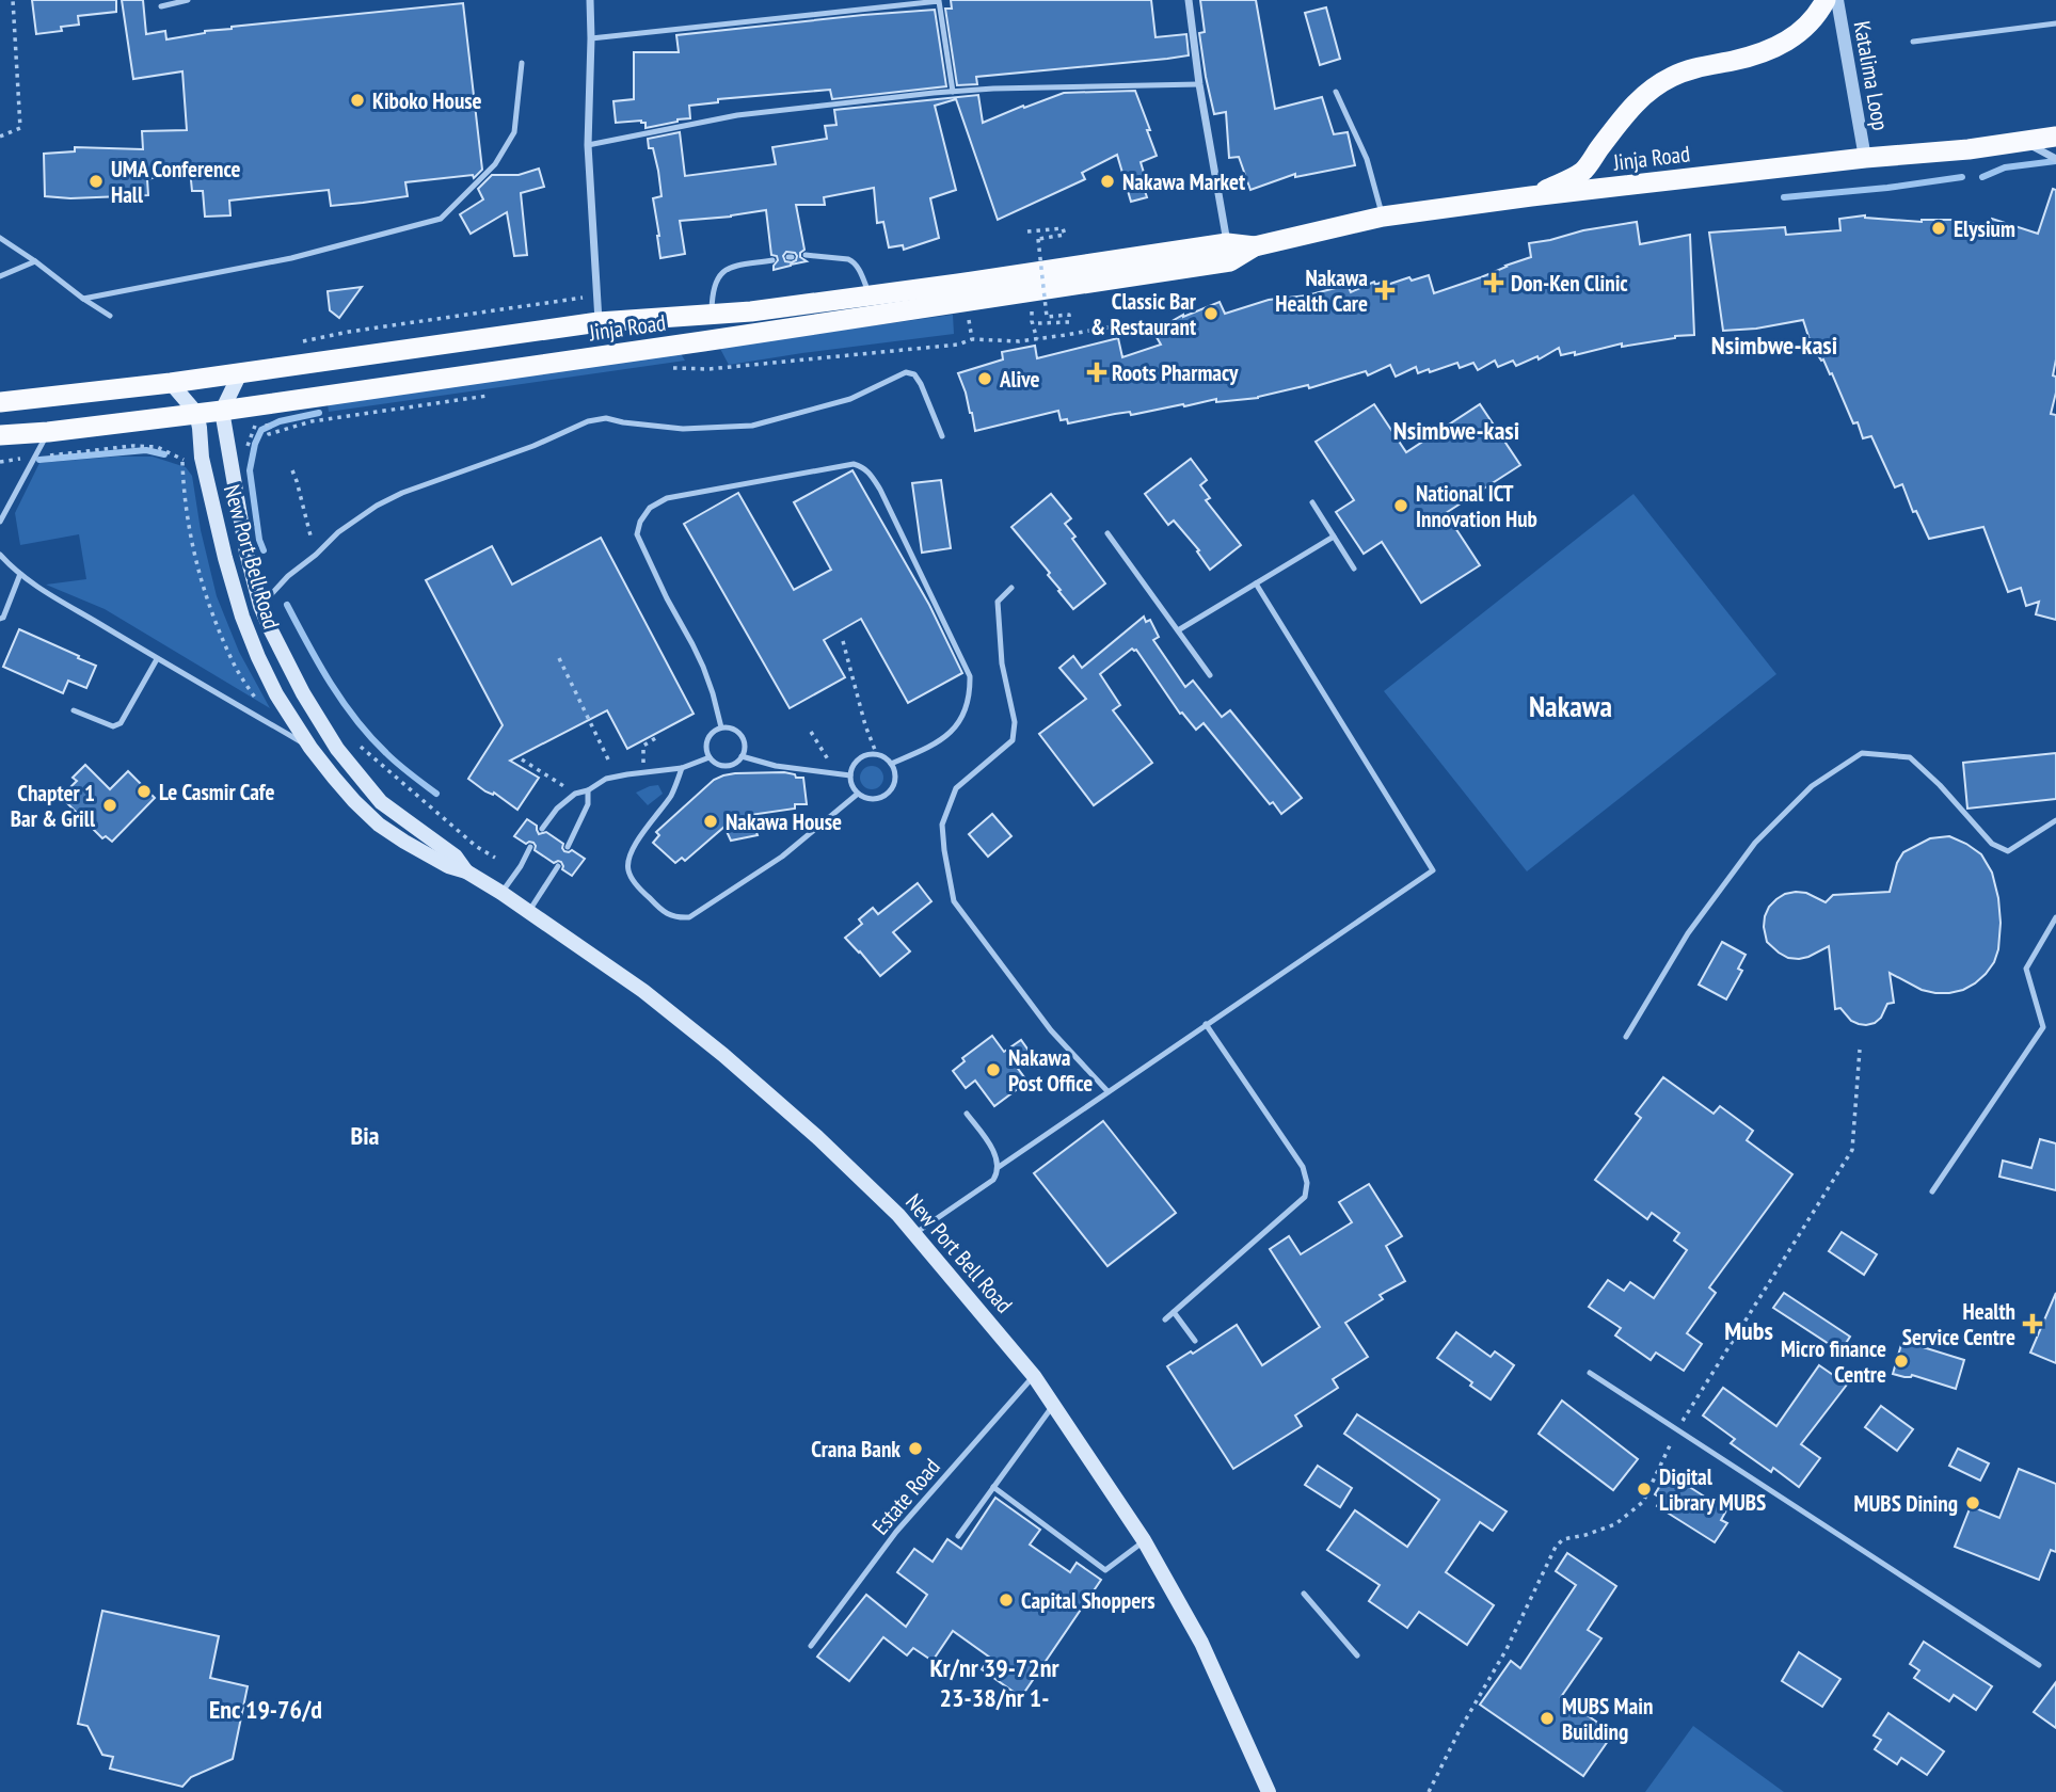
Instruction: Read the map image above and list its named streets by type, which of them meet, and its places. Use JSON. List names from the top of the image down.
{
  "streets": {
    "highway": ["Jinja Road"],
    "main road": ["New Port Bell Road"],
    "street": ["Katalima Loop"],
    "lane": ["Estate Road"]
  },
  "crossings": [
    ["Katalima Loop", "Jinja Road"],
    ["Jinja Road", "New Port Bell Road"],
    ["New Port Bell Road", "Estate Road"]
  ],
  "districts": [
    "Nsimbwe-kasi",
    "Nsimbwe-kasi",
    "Nakawa",
    "Bia",
    "Mubs",
    "Kr/nr 39-72nr 23-38/nr 1-",
    "Enc 19-76/d"
  ],
  "places": {
    "other": [
      "Kiboko House",
      "UMA Conference Hall",
      "Nakawa Market",
      "Elysium",
      "Classic Bar & Restaurant",
      "Alive",
      "National ICT Innovation Hub",
      "Le Casmir Cafe",
      "Chapter 1 Bar & Grill",
      "Nakawa House",
      "Nakawa Post Office",
      "Micro finance Centre",
      "Crana Bank",
      "Digital Library MUBS",
      "MUBS Dining",
      "Capital Shoppers",
      "MUBS Main Building"
    ],
    "health": [
      "Don-Ken Clinic",
      "Nakawa Health Care",
      "Roots Pharmacy",
      "Health Service Centre"
    ]
  }
}
